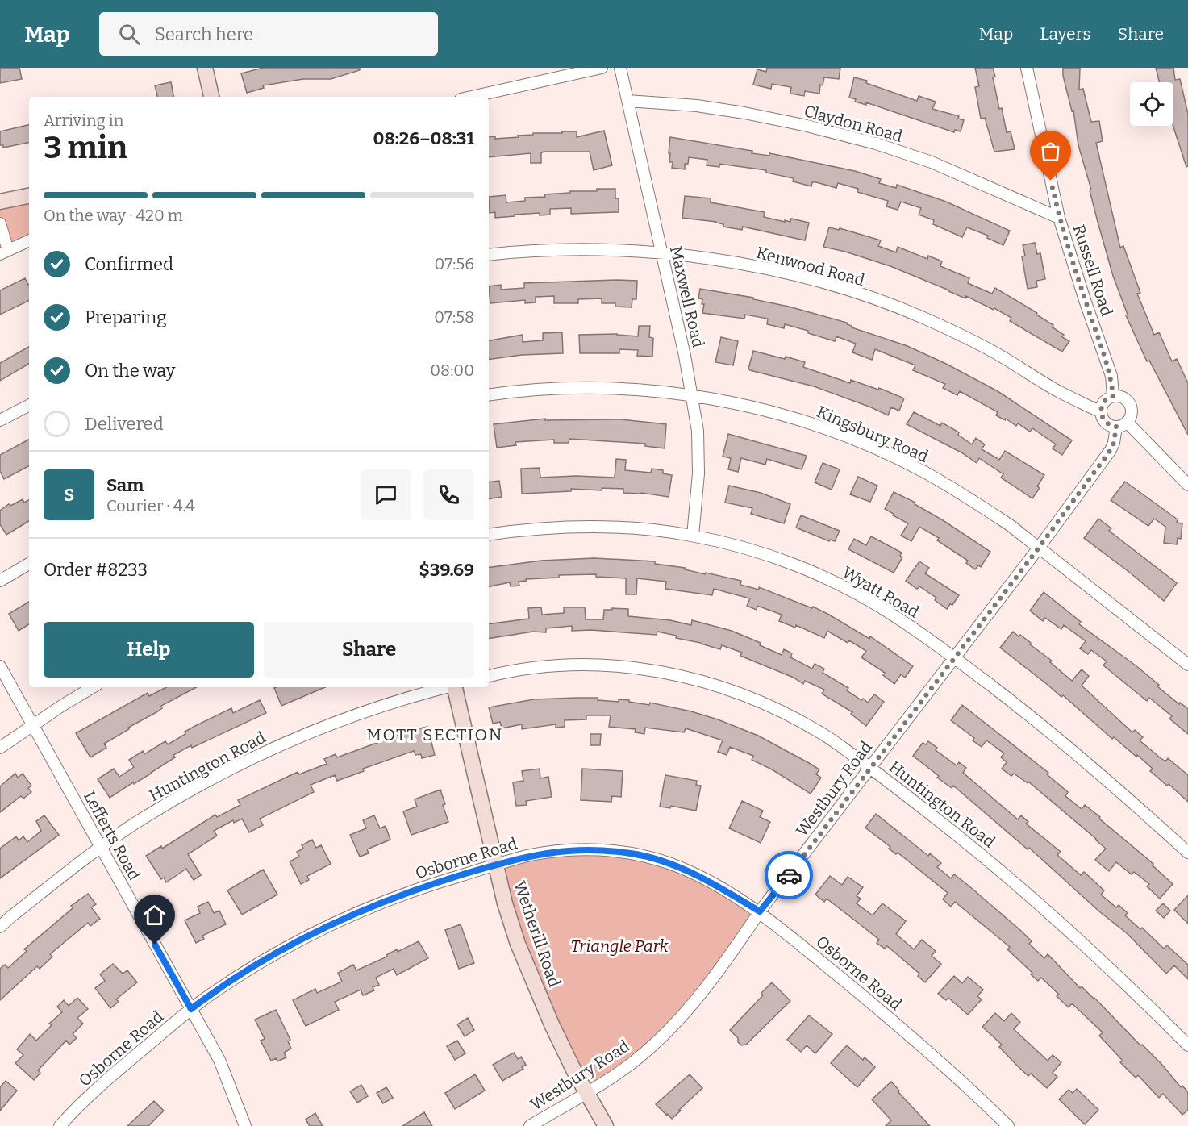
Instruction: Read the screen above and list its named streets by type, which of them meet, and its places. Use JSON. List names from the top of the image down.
{
  "streets": {
    "street": [
      "Claydon Road",
      "Kenwood Road",
      "Russell Road",
      "Maxwell Road",
      "Kingsbury Road",
      "Wyatt Road",
      "Huntington Road",
      "Westbury Road",
      "Lefferts Road",
      "Osborne Road",
      "Wetherill Road"
    ]
  },
  "crossings": [
    ["Claydon Road", "Russell Road"],
    ["Claydon Road", "Maxwell Road"],
    ["Kenwood Road", "Russell Road"],
    ["Kenwood Road", "Maxwell Road"],
    ["Kenwood Road", "Westbury Road"],
    ["Russell Road", "Westbury Road"],
    ["Maxwell Road", "Kingsbury Road"],
    ["Maxwell Road", "Wyatt Road"],
    ["Kingsbury Road", "Westbury Road"],
    ["Wyatt Road", "Westbury Road"],
    ["Huntington Road", "Westbury Road"],
    ["Huntington Road", "Lefferts Road"],
    ["Westbury Road", "Osborne Road"],
    ["Westbury Road", "Wetherill Road"],
    ["Lefferts Road", "Osborne Road"],
    ["Osborne Road", "Wetherill Road"]
  ],
  "districts": ["MOTT SECTION"],
  "parks": ["Triangle Park"],
  "page": {
    "header": "Map",
    "search": "Search here",
    "nav": ["Map", "Layers", "Share"],
    "heading": ["3 min", "Arriving in", "08:26–08:31"],
    "panel": [
      "Sam",
      "Courier · 4.4",
      "Order #8233",
      "$39.69"
    ],
    "bar": "On the way · 420 m",
    "list": [
      ["Confirmed", "07:56"],
      ["Preparing", "07:58"],
      ["On the way", "08:00"],
      "Delivered"
    ],
    "round": "S",
    "buttons": ["Help", "Share"]
  }
}
